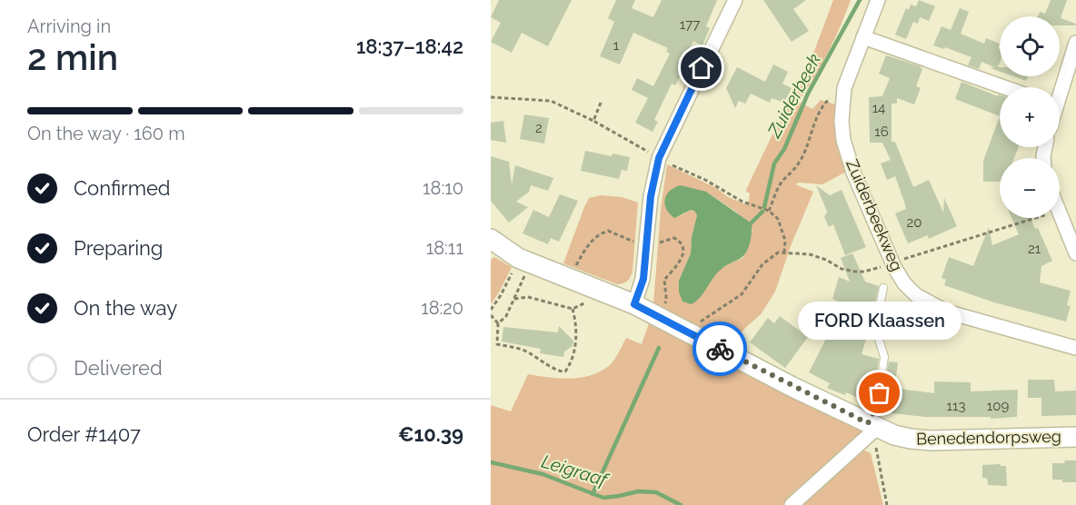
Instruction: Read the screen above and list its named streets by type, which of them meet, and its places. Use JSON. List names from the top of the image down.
{
  "streets": {
    "street": ["Zuiderbeekweg", "Benedendorpsweg"]
  },
  "water": ["Zuiderbeek", "Leigraaf"],
  "places": ["FORD Klaassen"],
  "house_numbers": [
    "177",
    "1",
    "14",
    "2",
    "16",
    "20",
    "21",
    "113",
    "109"
  ],
  "page": {
    "heading": ["2 min", "Arriving in", "18:37–18:42"],
    "panel": ["Order #1407", "€10.39"],
    "map_buttons": ["+", "−"],
    "bar": "On the way · 160 m",
    "list": [
      ["Confirmed", "18:10"],
      ["Preparing", "18:11"],
      ["On the way", "18:20"],
      "Delivered"
    ],
    "bubble": "FORD Klaassen"
  }
}
